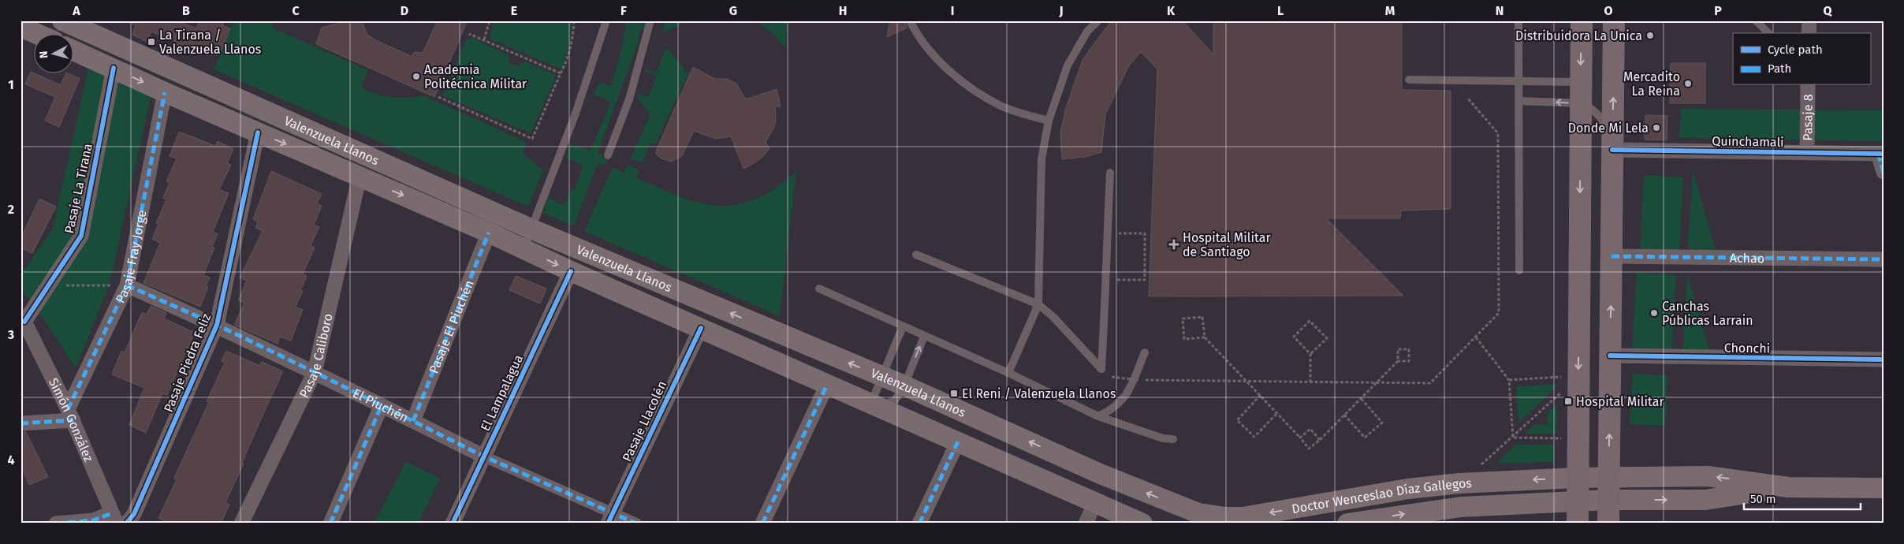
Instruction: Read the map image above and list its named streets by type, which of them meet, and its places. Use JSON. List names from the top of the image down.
{
  "streets": {
    "main road": ["Valenzuela Llanos", "Doctor Wenceslao Díaz Gallegos"],
    "street": [
      "Pasaje 8",
      "Quinchamali",
      "Pasaje La Tirana",
      "Pasaje Fray Jorge",
      "Achao",
      "Pasaje El Piuchén",
      "Chonchi",
      "Pasaje Caliboro",
      "Pasaje Piedra Feliz",
      "El Lampalagua",
      "El Piuchén",
      "Simón González",
      "Pasaje Llacolén"
    ]
  },
  "crossings": [
    ["Pasaje 8", "Quinchamali"],
    ["Valenzuela Llanos", "Pasaje La Tirana"],
    ["Valenzuela Llanos", "Pasaje Fray Jorge"],
    ["Valenzuela Llanos", "Pasaje El Piuchén"],
    ["Valenzuela Llanos", "Pasaje Caliboro"],
    ["Valenzuela Llanos", "Pasaje Piedra Feliz"],
    ["Valenzuela Llanos", "El Lampalagua"],
    ["Valenzuela Llanos", "Pasaje Llacolén"],
    ["Valenzuela Llanos", "Doctor Wenceslao Díaz Gallegos"],
    ["Pasaje La Tirana", "Simón González"],
    ["Pasaje Fray Jorge", "El Piuchén"],
    ["Pasaje Fray Jorge", "Simón González"],
    ["Pasaje El Piuchén", "El Piuchén"],
    ["Pasaje Caliboro", "El Piuchén"],
    ["Pasaje Piedra Feliz", "El Piuchén"],
    ["El Lampalagua", "El Piuchén"],
    ["El Piuchén", "Pasaje Llacolén"]
  ],
  "places": {
    "other": [
      "Distribuidora La Unica",
      "Academia Politécnica Militar",
      "Mercadito La Reina",
      "Donde Mi Lela",
      "Canchas Públicas Larrain"
    ],
    "transit": ["La Tirana / Valenzuela Llanos", "El Reni / Valenzuela Llanos", "Hospital Militar"],
    "health": ["Hospital Militar de Santiago"]
  },
  "legend": ["Cycle path", "Path"],
  "scale_bar": "50 m",
  "north": "left",
  "grid": {
    "columns": [
      "A",
      "B",
      "C",
      "D",
      "E",
      "F",
      "G",
      "H",
      "I",
      "J",
      "K",
      "L",
      "M",
      "N",
      "O",
      "P",
      "Q"
    ],
    "rows": [
      "1",
      "2",
      "3",
      "4"
    ]
  }
}
